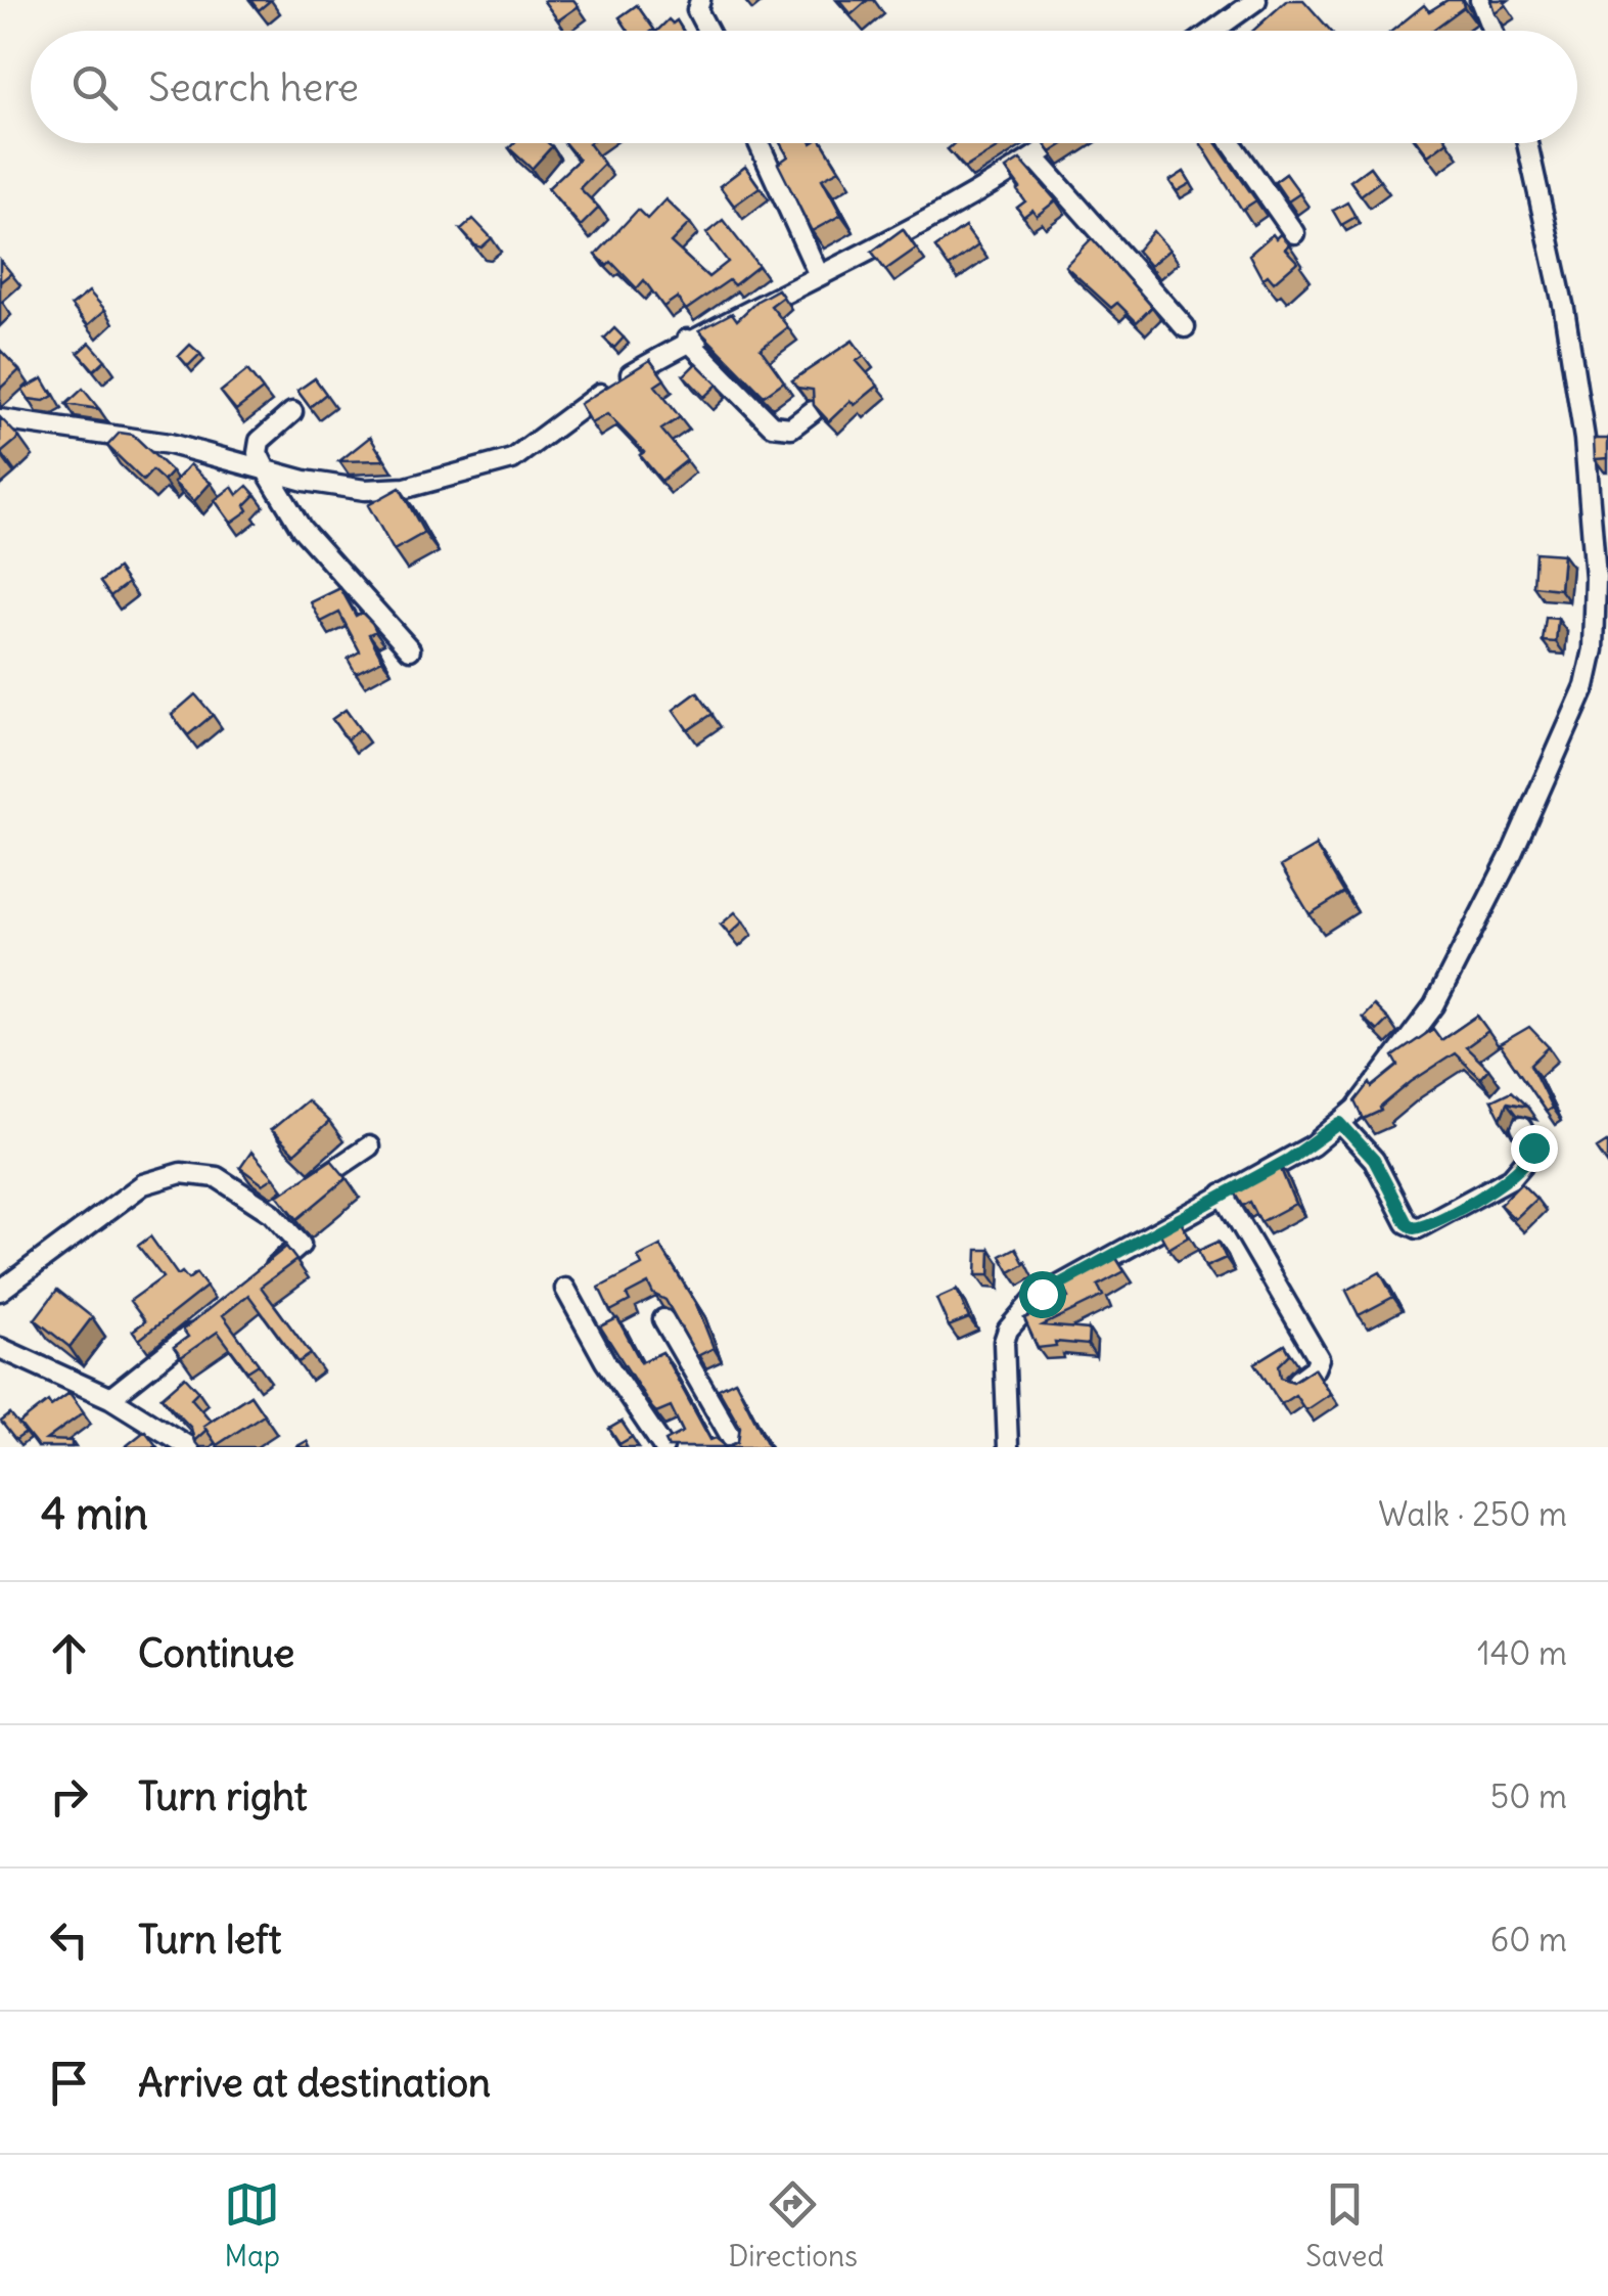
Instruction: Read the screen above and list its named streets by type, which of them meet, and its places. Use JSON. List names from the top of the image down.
{
  "page": {
    "search": "Search here",
    "heading": ["4 min", "Walk · 250 m"],
    "list": [
      ["Continue", "140 m"],
      ["Turn right", "50 m"],
      ["Turn left", "60 m"],
      "Arrive at destination"
    ],
    "nav": ["Map", "Directions", "Saved"]
  }
}
